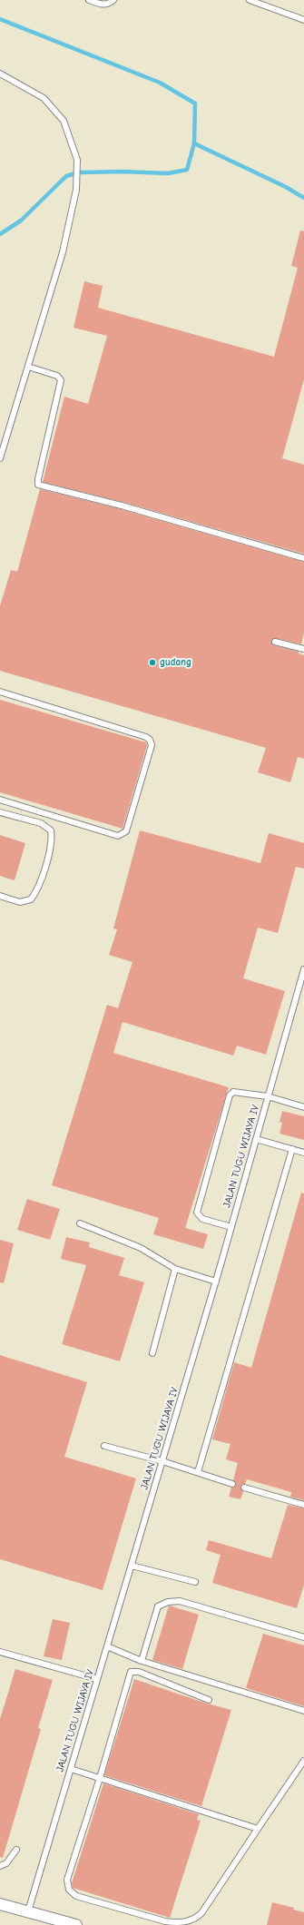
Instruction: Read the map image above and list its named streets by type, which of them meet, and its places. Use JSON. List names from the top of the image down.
{
  "streets": {
    "lane": ["JALAN TUGU WIJAYA IV"]
  },
  "places": ["gudang"]
}
